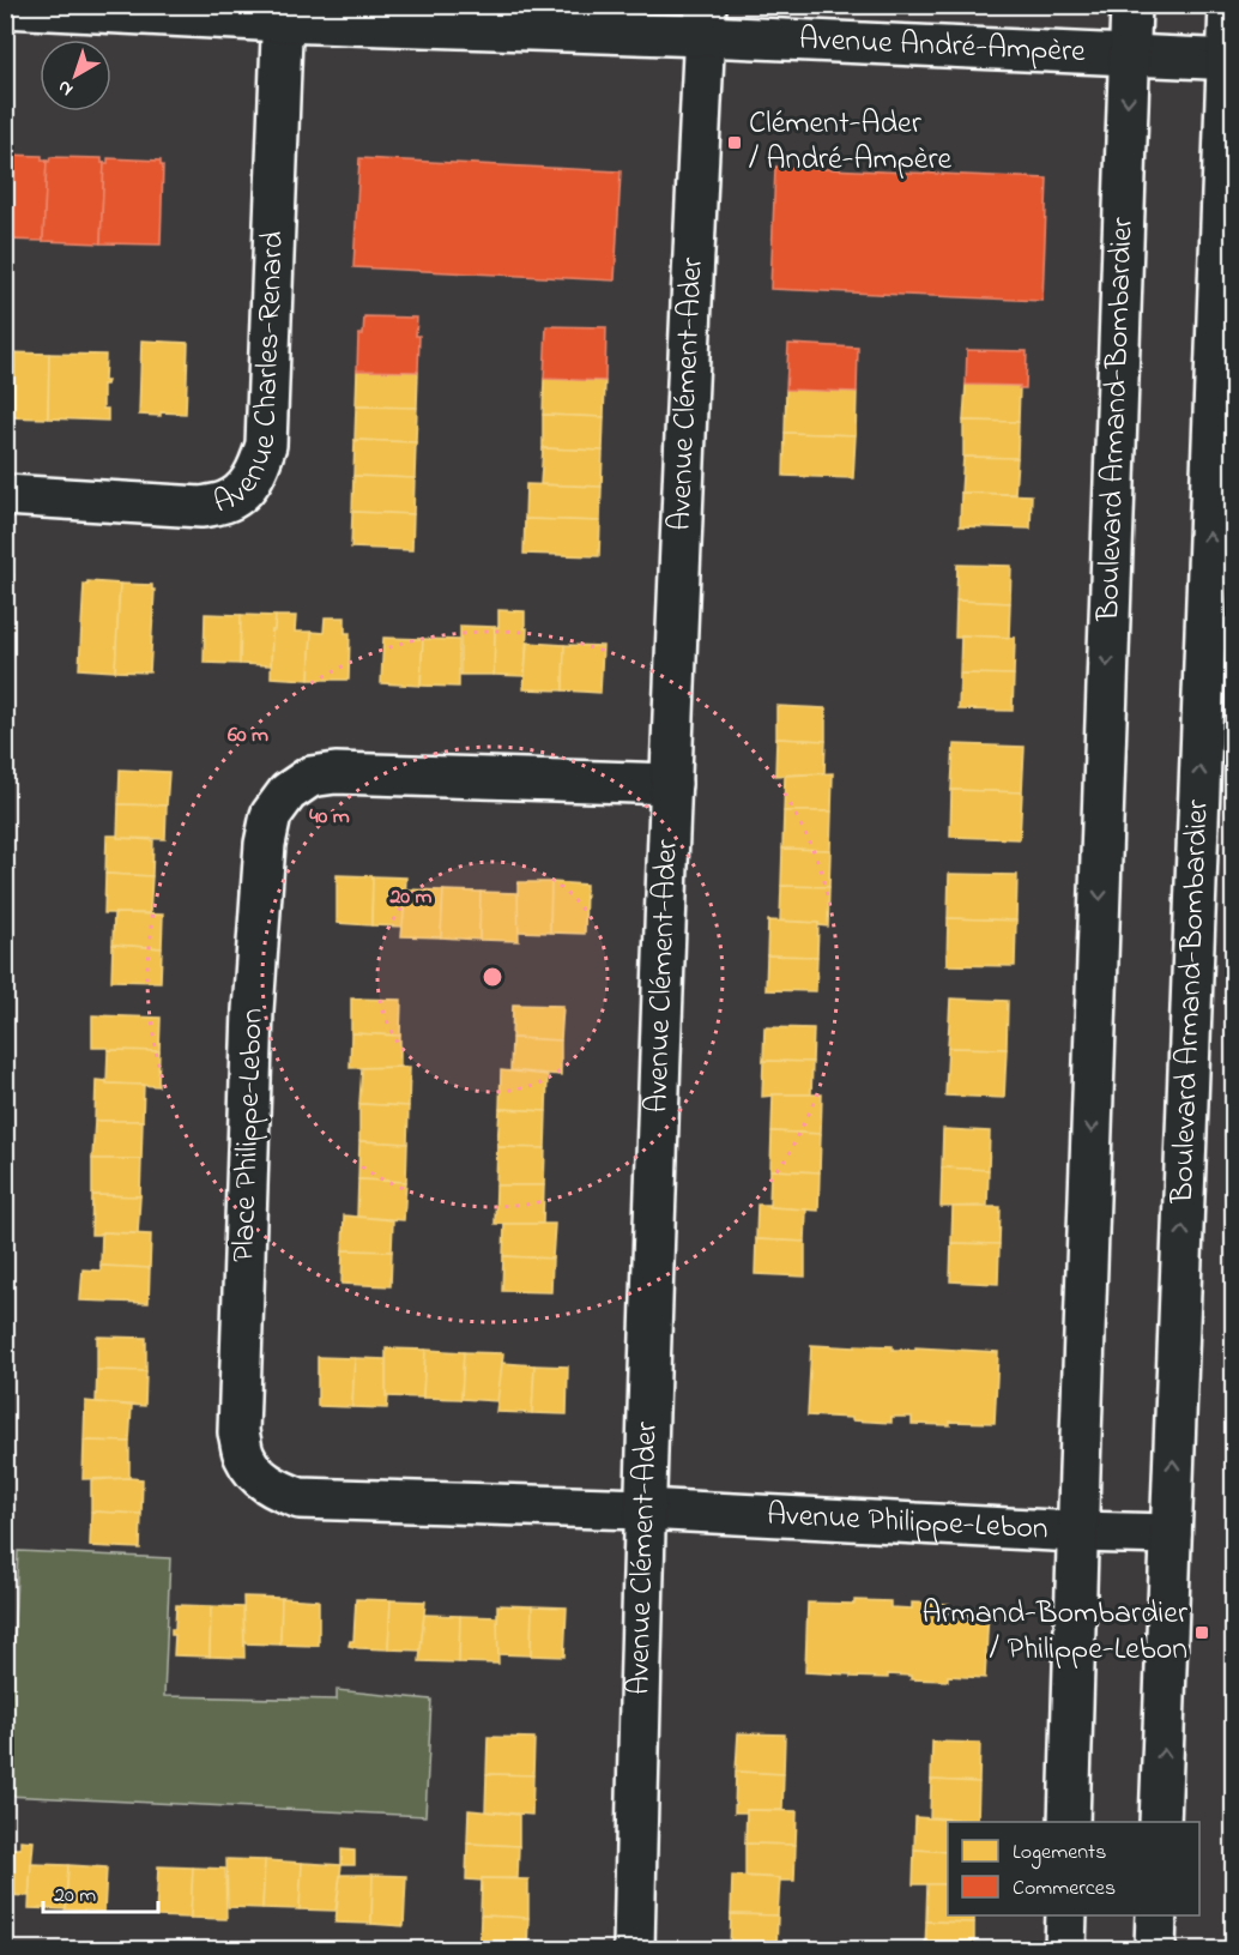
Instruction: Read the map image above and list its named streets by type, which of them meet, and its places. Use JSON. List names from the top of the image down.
{
  "streets": {
    "street": [
      "Avenue André-Ampère",
      "Avenue Charles-Renard",
      "Avenue Clément-Ader",
      "Boulevard Armand-Bombardier",
      "Place Philippe-Lebon",
      "Avenue Philippe-Lebon"
    ]
  },
  "crossings": [
    ["Avenue André-Ampère", "Avenue Charles-Renard"],
    ["Avenue André-Ampère", "Avenue Clément-Ader"],
    ["Avenue André-Ampère", "Boulevard Armand-Bombardier"],
    ["Avenue Clément-Ader", "Place Philippe-Lebon"],
    ["Avenue Clément-Ader", "Avenue Philippe-Lebon"],
    ["Boulevard Armand-Bombardier", "Avenue Philippe-Lebon"],
    ["Place Philippe-Lebon", "Avenue Philippe-Lebon"]
  ],
  "places": {
    "transit": ["Clément-Ader / André-Ampère", "Armand-Bombardier / Philippe-Lebon"]
  },
  "legend": ["Logements", "Commerces"],
  "scale_bar": "20 m",
  "north": "bottom left",
  "rings": ["60 m", "40 m", "20 m"]
}
